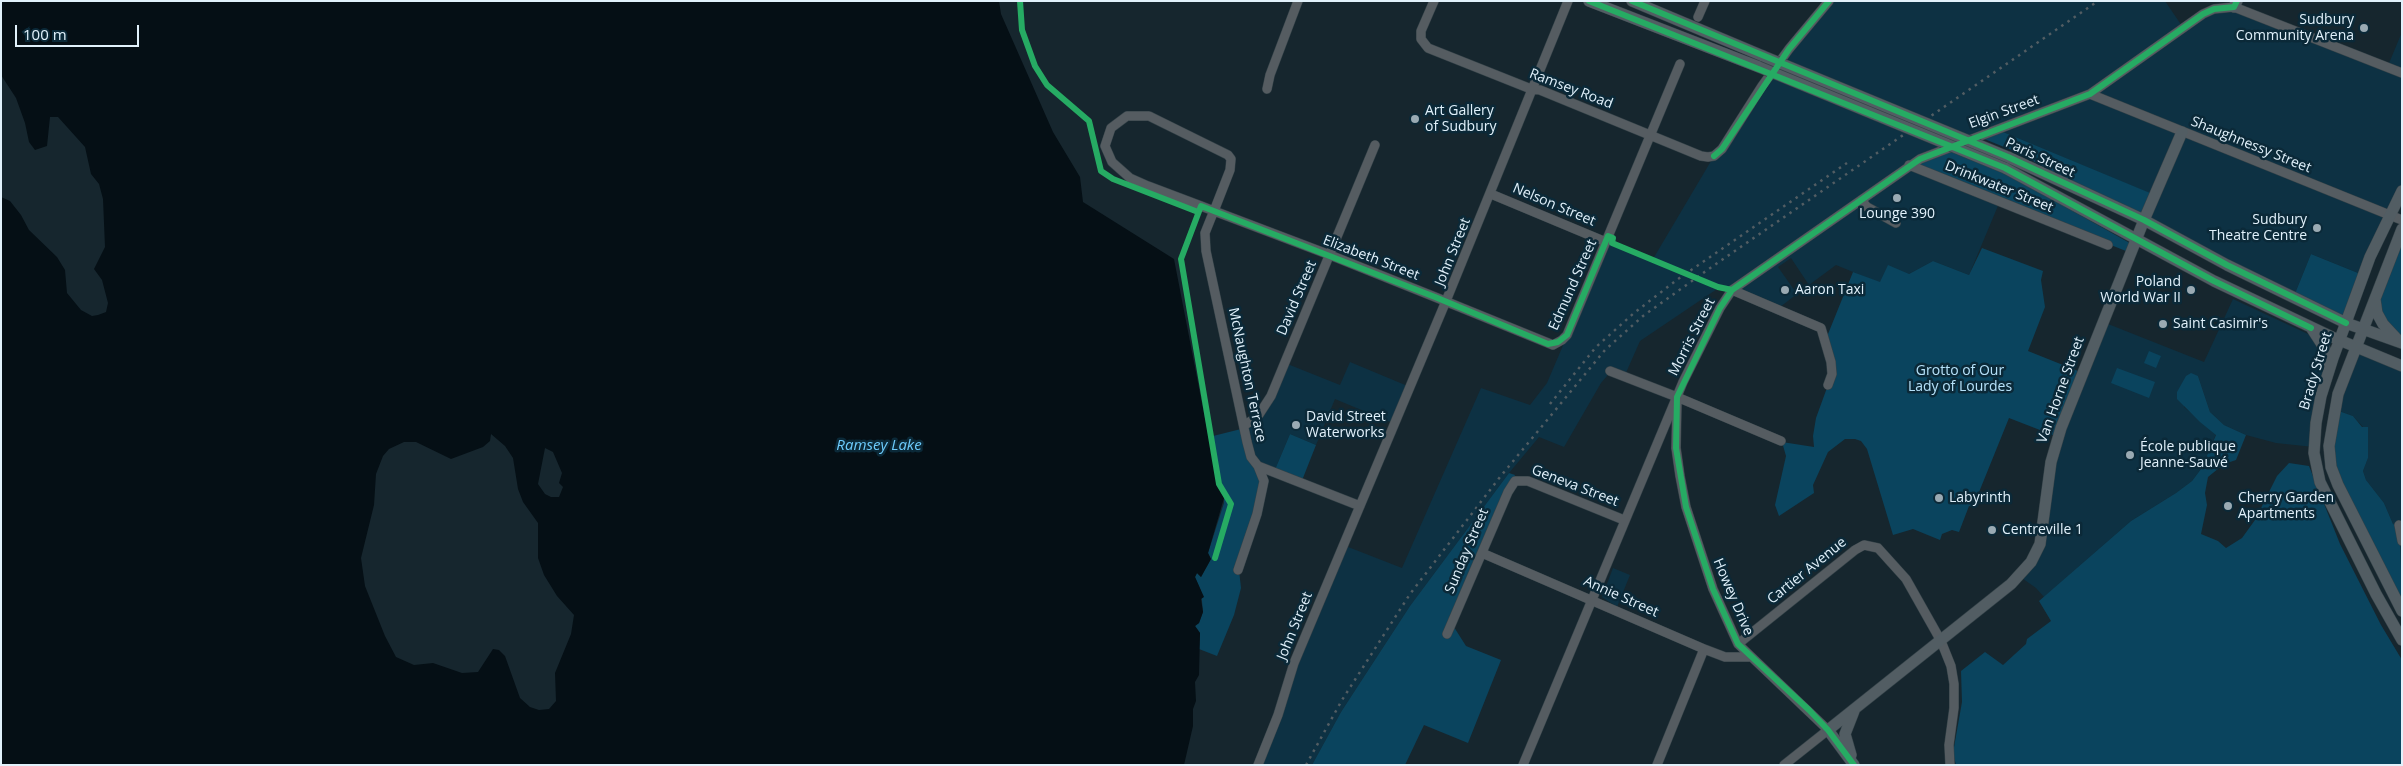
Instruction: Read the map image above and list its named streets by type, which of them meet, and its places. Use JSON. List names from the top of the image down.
{
  "streets": {
    "main road": [
      "Paris Street",
      "Brady Street",
      "Van Horne Street",
      "Howey Drive"
    ],
    "street": [
      "Ramsey Road",
      "Elgin Street",
      "Shaughnessy Street",
      "Drinkwater Street",
      "Nelson Street",
      "John Street",
      "Elizabeth Street",
      "Edmund Street",
      "David Street",
      "Morris Street",
      "McNaughton Terrace",
      "Geneva Street",
      "Sunday Street",
      "Cartier Avenue",
      "Annie Street"
    ]
  },
  "crossings": [
    ["Ramsey Road", "John Street"],
    ["Ramsey Road", "Edmund Street"],
    ["Elgin Street", "Shaughnessy Street"],
    ["Elgin Street", "Drinkwater Street"],
    ["Elgin Street", "Morris Street"],
    ["Shaughnessy Street", "Brady Street"],
    ["Shaughnessy Street", "Van Horne Street"],
    ["Paris Street", "Brady Street"],
    ["Paris Street", "Van Horne Street"],
    ["Nelson Street", "John Street"],
    ["Nelson Street", "Edmund Street"],
    ["John Street", "Elizabeth Street"],
    ["Elizabeth Street", "Edmund Street"],
    ["Elizabeth Street", "David Street"],
    ["Elizabeth Street", "McNaughton Terrace"],
    ["David Street", "McNaughton Terrace"],
    ["Morris Street", "Geneva Street"],
    ["Morris Street", "Annie Street"],
    ["Morris Street", "Howey Drive"],
    ["Van Horne Street", "Cartier Avenue"],
    ["Van Horne Street", "Howey Drive"],
    ["Geneva Street", "Sunday Street"],
    ["Sunday Street", "Annie Street"],
    ["Cartier Avenue", "Howey Drive"],
    ["Annie Street", "Howey Drive"]
  ],
  "water": ["Ramsey Lake"],
  "parks": ["Grotto of Our Lady of Lourdes"],
  "places": [
    "Sudbury Community Arena",
    "Art Gallery of Sudbury",
    "Lounge 390",
    "Sudbury Theatre Centre",
    "Aaron Taxi",
    "Poland World War II",
    "Saint Casimir's",
    "David Street Waterworks",
    "École publique Jeanne-Sauvé",
    "Labyrinth",
    "Cherry Garden Apartments",
    "Centreville 1"
  ],
  "scale_bar": "100 m"
}
